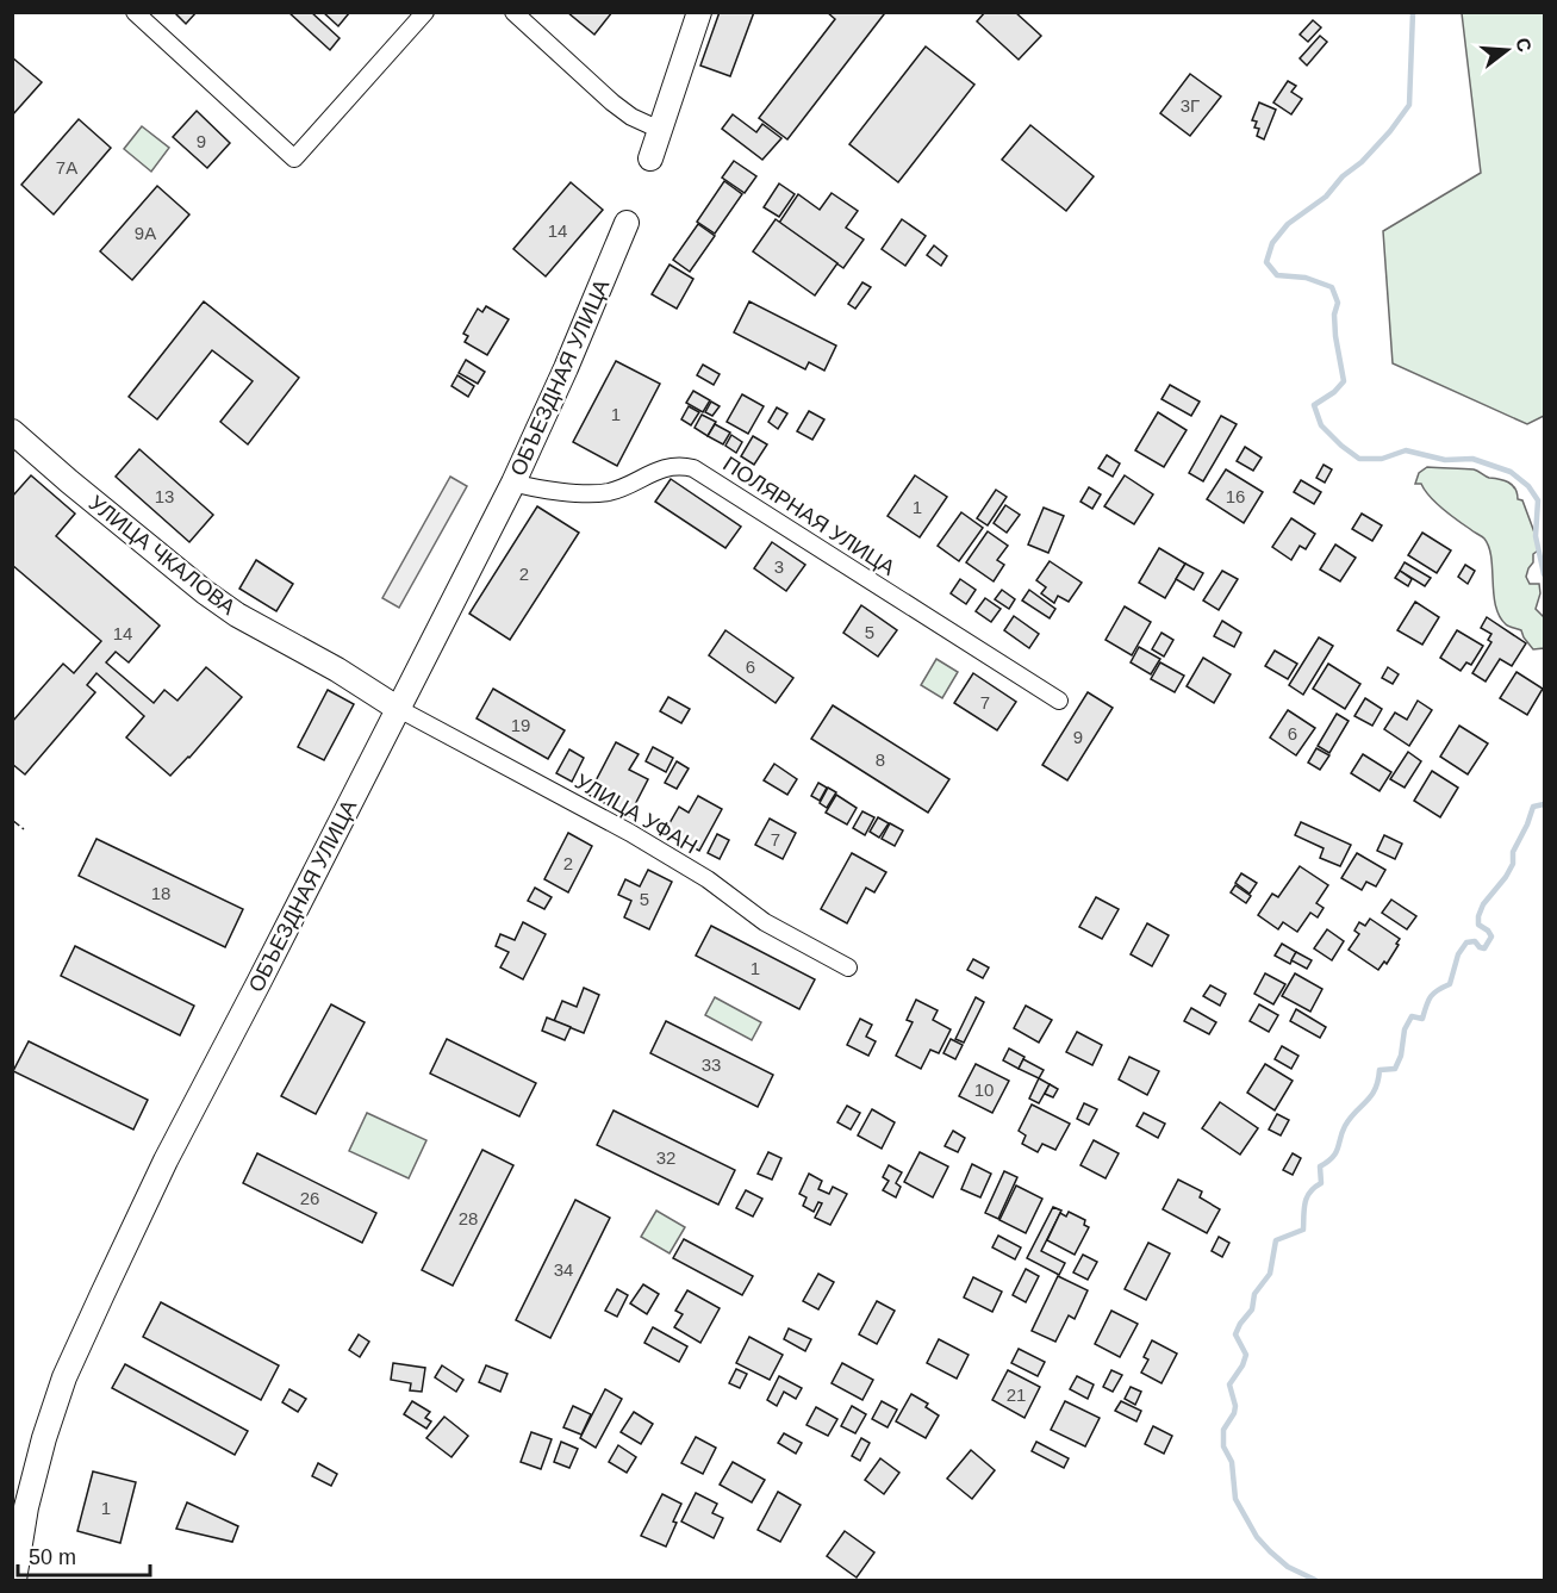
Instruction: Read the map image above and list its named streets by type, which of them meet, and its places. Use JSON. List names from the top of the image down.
{
  "streets": {
    "main road": ["ОБЪЕЗДНАЯ УЛИЦА", "УЛИЦА ЧКАЛОВА"],
    "street": ["ПОЛЯРНАЯ УЛИЦА", "УЛИЦА УФАН"]
  },
  "crossings": [
    ["ОБЪЕЗДНАЯ УЛИЦА", "ПОЛЯРНАЯ УЛИЦА"],
    ["ОБЪЕЗДНАЯ УЛИЦА", "УЛИЦА ЧКАЛОВА"],
    ["ОБЪЕЗДНАЯ УЛИЦА", "УЛИЦА УФАН"],
    ["УЛИЦА ЧКАЛОВА", "УЛИЦА УФАН"]
  ],
  "house_numbers": [
    "3Г",
    "9",
    "7А",
    "14",
    "9А",
    "1",
    "13",
    "16",
    "1",
    "3",
    "2",
    "5",
    "14",
    "6",
    "7",
    "19",
    "6",
    "9",
    "8",
    "7",
    "2",
    "18",
    "5",
    "1",
    "33",
    "10",
    "32",
    "26",
    "28",
    "34",
    "21",
    "1"
  ],
  "scale_bar": "50 m",
  "north": "right"
}
